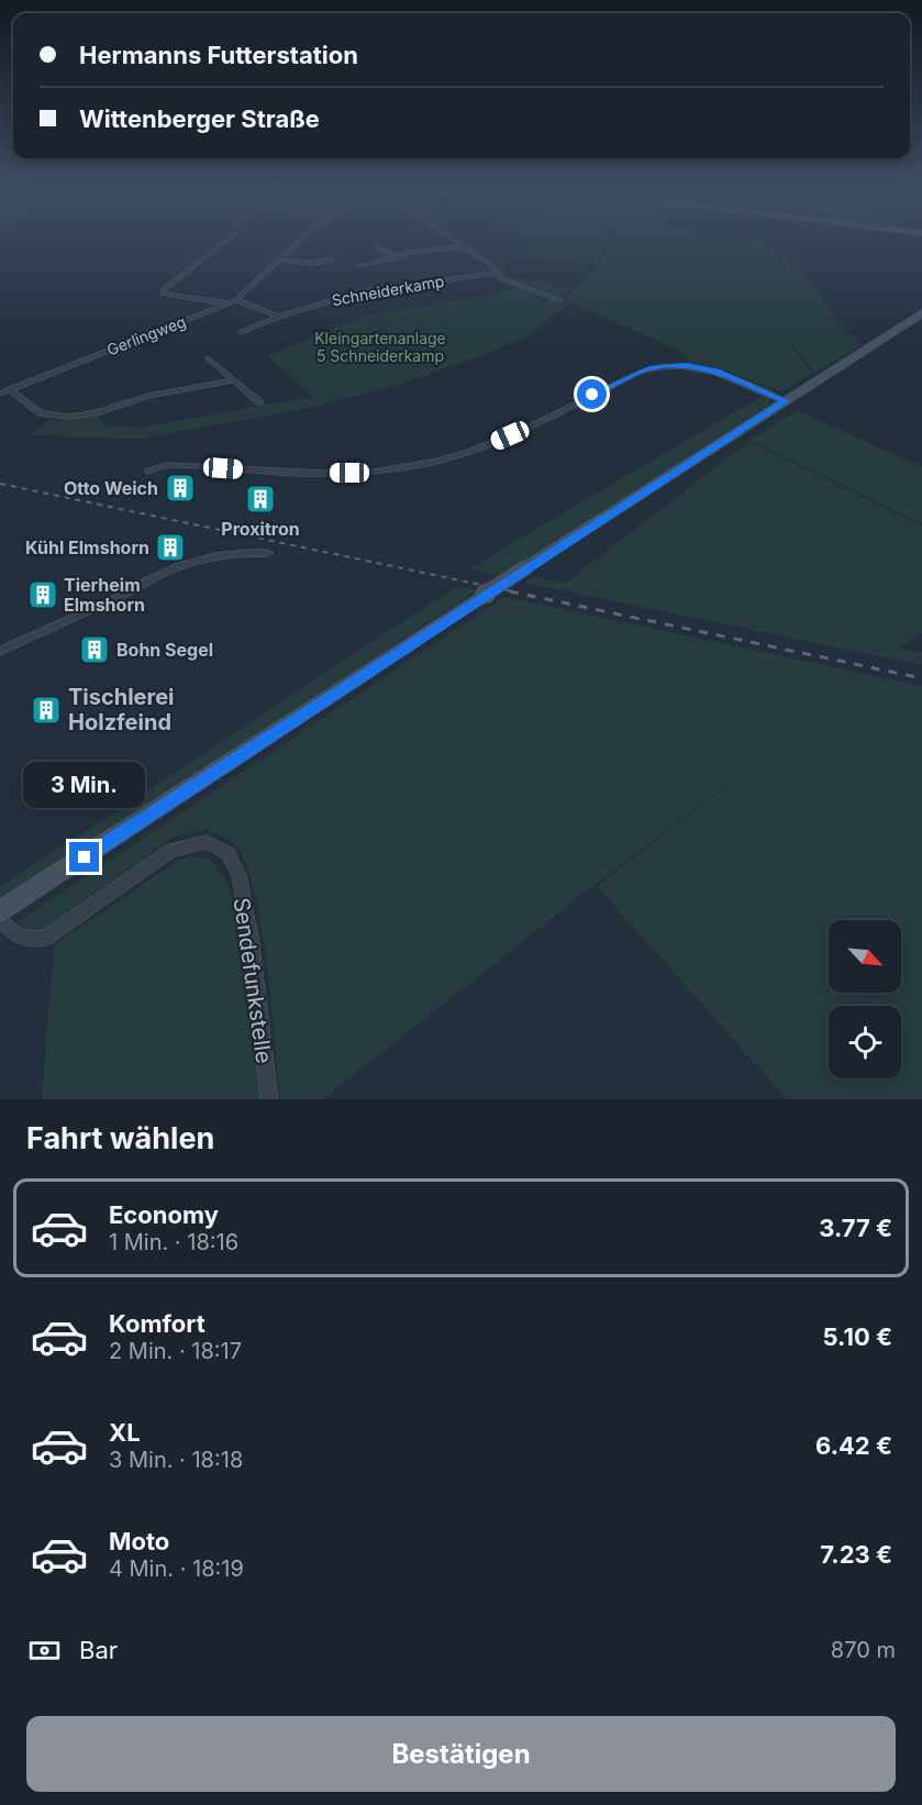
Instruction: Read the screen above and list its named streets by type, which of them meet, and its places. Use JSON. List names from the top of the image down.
{
  "streets": {
    "street": ["Schneiderkamp", "Gerlingweg", "Sendefunkstelle"]
  },
  "parks": ["Kleingartenanlage 5 Schneiderkamp"],
  "places": {
    "building": [
      "Otto Weich",
      "Proxitron",
      "Kühl Elmshorn",
      "Tierheim Elmshorn",
      "Bohn Segel",
      "Tischlerei Holzfeind"
    ]
  },
  "north": "bottom right",
  "page": {
    "banner": ["Hermanns Futterstation", "Wittenberger Straße"],
    "bubble": "3 Min.",
    "heading": "Fahrt wählen",
    "list": [
      {
        "name": "Economy",
        "note": "1 Min. · 18:16",
        "value": "3.77 €"
      },
      {
        "name": "Komfort",
        "note": "2 Min. · 18:17",
        "value": "5.10 €"
      },
      {
        "name": "XL",
        "note": "3 Min. · 18:18",
        "value": "6.42 €"
      },
      {
        "name": "Moto",
        "note": "4 Min. · 18:19",
        "value": "7.23 €"
      }
    ],
    "pay": ["Bar", "870 m"],
    "buttons": "Bestätigen"
  }
}
